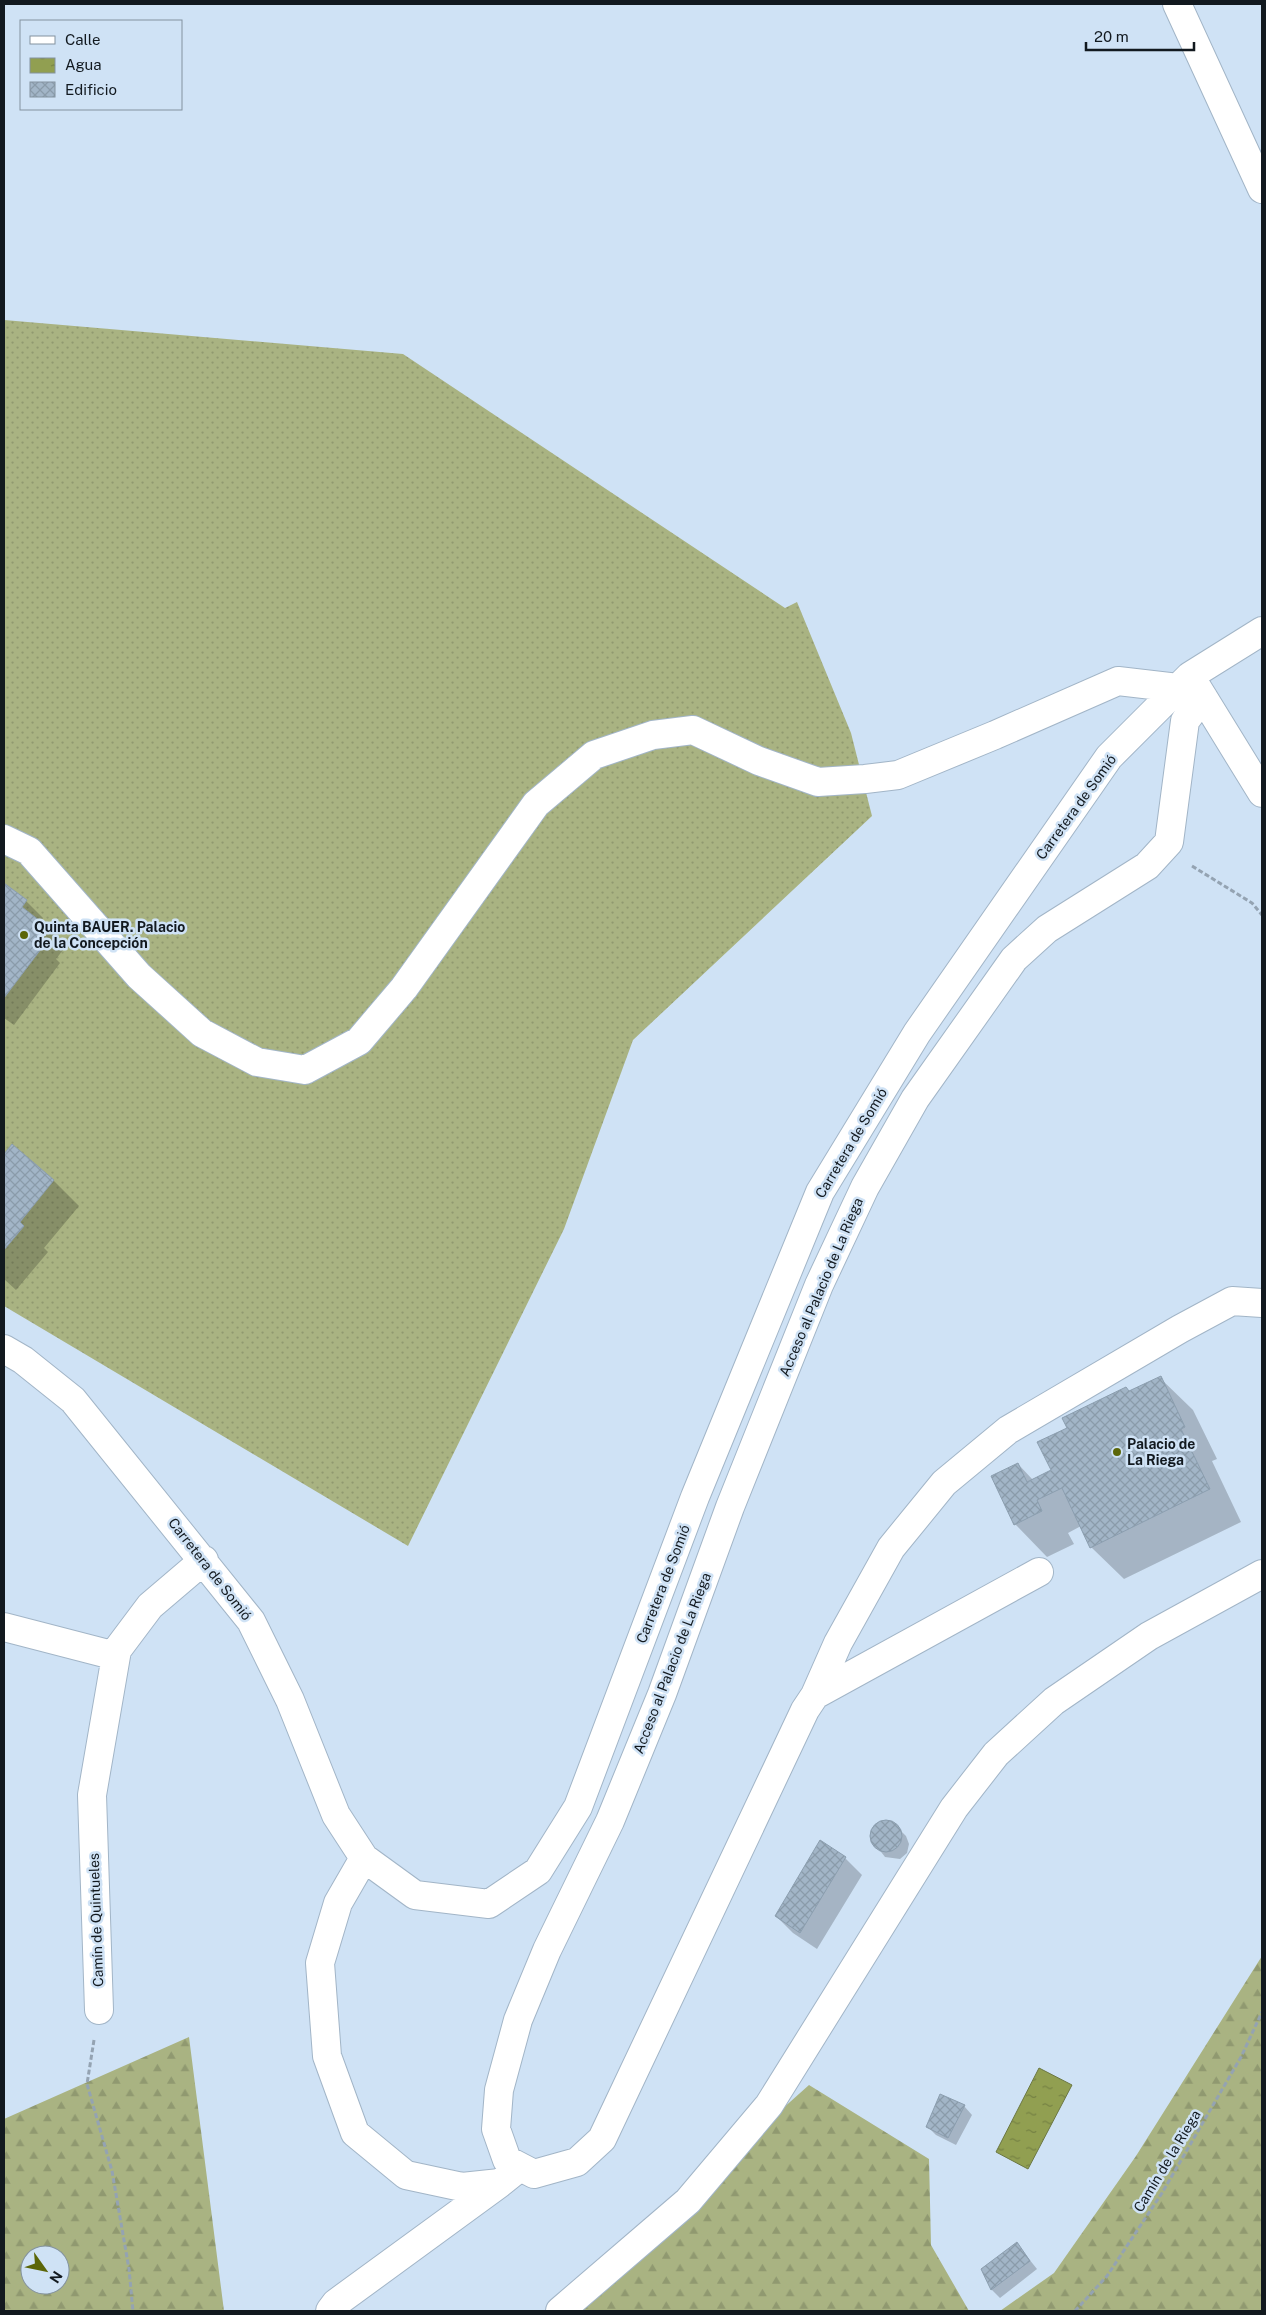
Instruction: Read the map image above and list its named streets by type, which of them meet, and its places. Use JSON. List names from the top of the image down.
{
  "streets": {
    "street": ["Carretera de Somió", "Acceso al Palacio de La Riega", "Camín de Quintueles"],
    "path": ["Camín de la Riega"]
  },
  "crossings": [
    ["Carretera de Somió", "Camín de Quintueles"]
  ],
  "places": ["Quinta BAUER. Palacio de la Concepción", "Palacio de La Riega"],
  "legend": ["Calle", "Agua", "Edificio"],
  "scale_bar": "20 m",
  "north": "bottom right"
}
